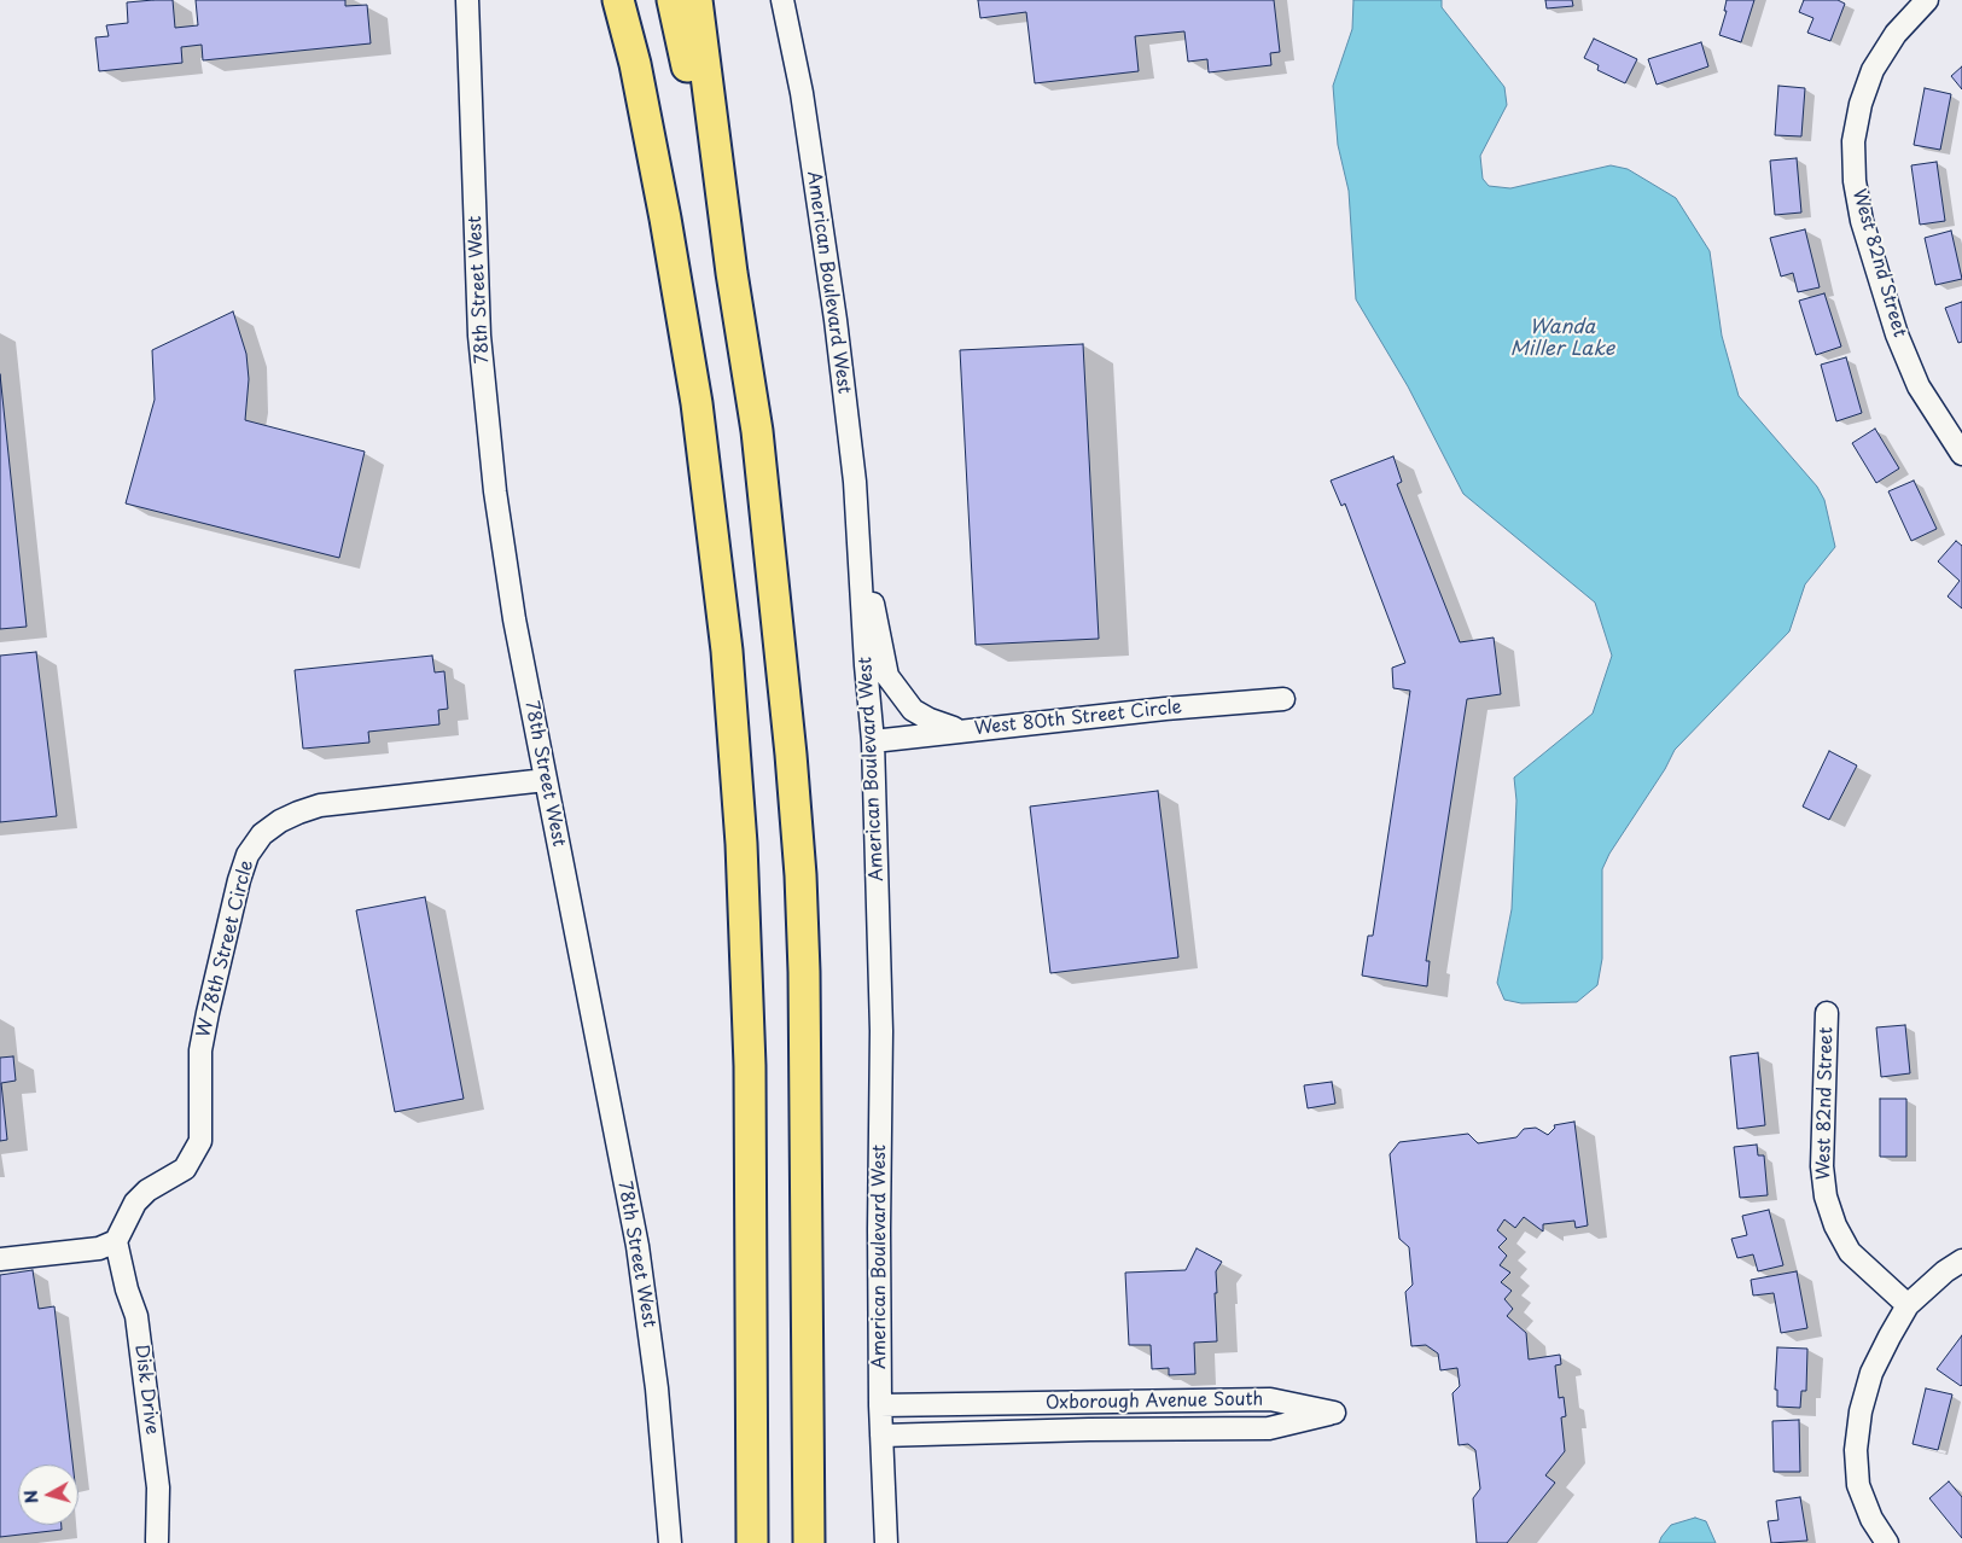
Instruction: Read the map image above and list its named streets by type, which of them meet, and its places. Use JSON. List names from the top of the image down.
{
  "streets": {
    "street": [
      "West 82nd Street",
      "American Boulevard West",
      "78th Street West",
      "West 80th Street Circle",
      "W 78th Street Circle",
      "Disk Drive",
      "Oxborough Avenue South"
    ]
  },
  "crossings": [
    ["American Boulevard West", "West 80th Street Circle"],
    ["American Boulevard West", "Oxborough Avenue South"],
    ["78th Street West", "W 78th Street Circle"],
    ["W 78th Street Circle", "Disk Drive"]
  ],
  "water": ["Wanda Miller Lake"],
  "north": "left"
}
